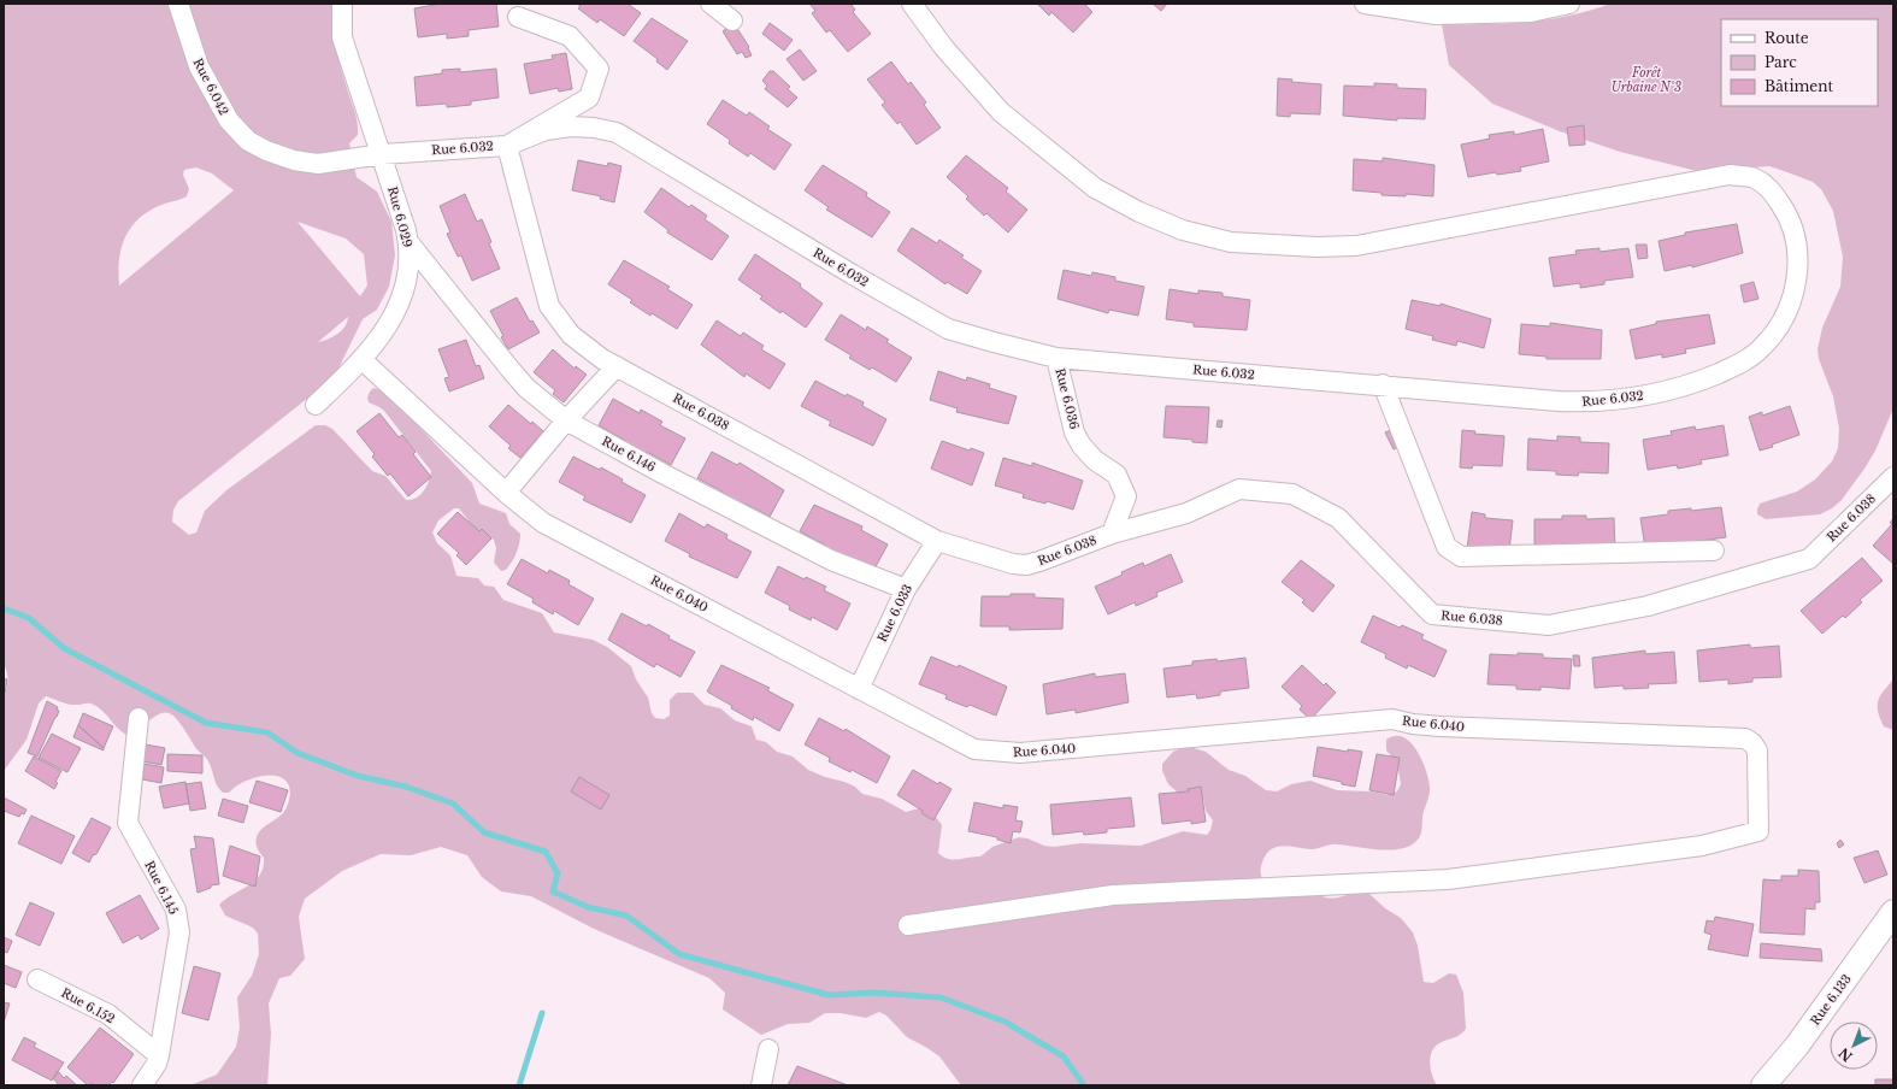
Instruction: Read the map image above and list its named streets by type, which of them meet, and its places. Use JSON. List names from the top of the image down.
{
  "streets": {
    "street": [
      "Rue 6.042",
      "Rue 6.032",
      "Rue 6.029",
      "Rue 6.036",
      "Rue 6.038",
      "Rue 6.146",
      "Rue 6.040",
      "Rue 6.033",
      "Rue 6.145",
      "Rue 6.133",
      "Rue 6.152"
    ]
  },
  "crossings": [
    ["Rue 6.042", "Rue 6.032"],
    ["Rue 6.042", "Rue 6.029"],
    ["Rue 6.032", "Rue 6.029"],
    ["Rue 6.032", "Rue 6.036"],
    ["Rue 6.032", "Rue 6.038"],
    ["Rue 6.029", "Rue 6.146"],
    ["Rue 6.029", "Rue 6.040"],
    ["Rue 6.036", "Rue 6.038"],
    ["Rue 6.038", "Rue 6.033"],
    ["Rue 6.146", "Rue 6.033"],
    ["Rue 6.040", "Rue 6.033"],
    ["Rue 6.145", "Rue 6.152"]
  ],
  "parks": ["Forêt Urbaine N°3"],
  "legend": ["Route", "Parc", "Bâtiment"],
  "north": "bottom left"
}
